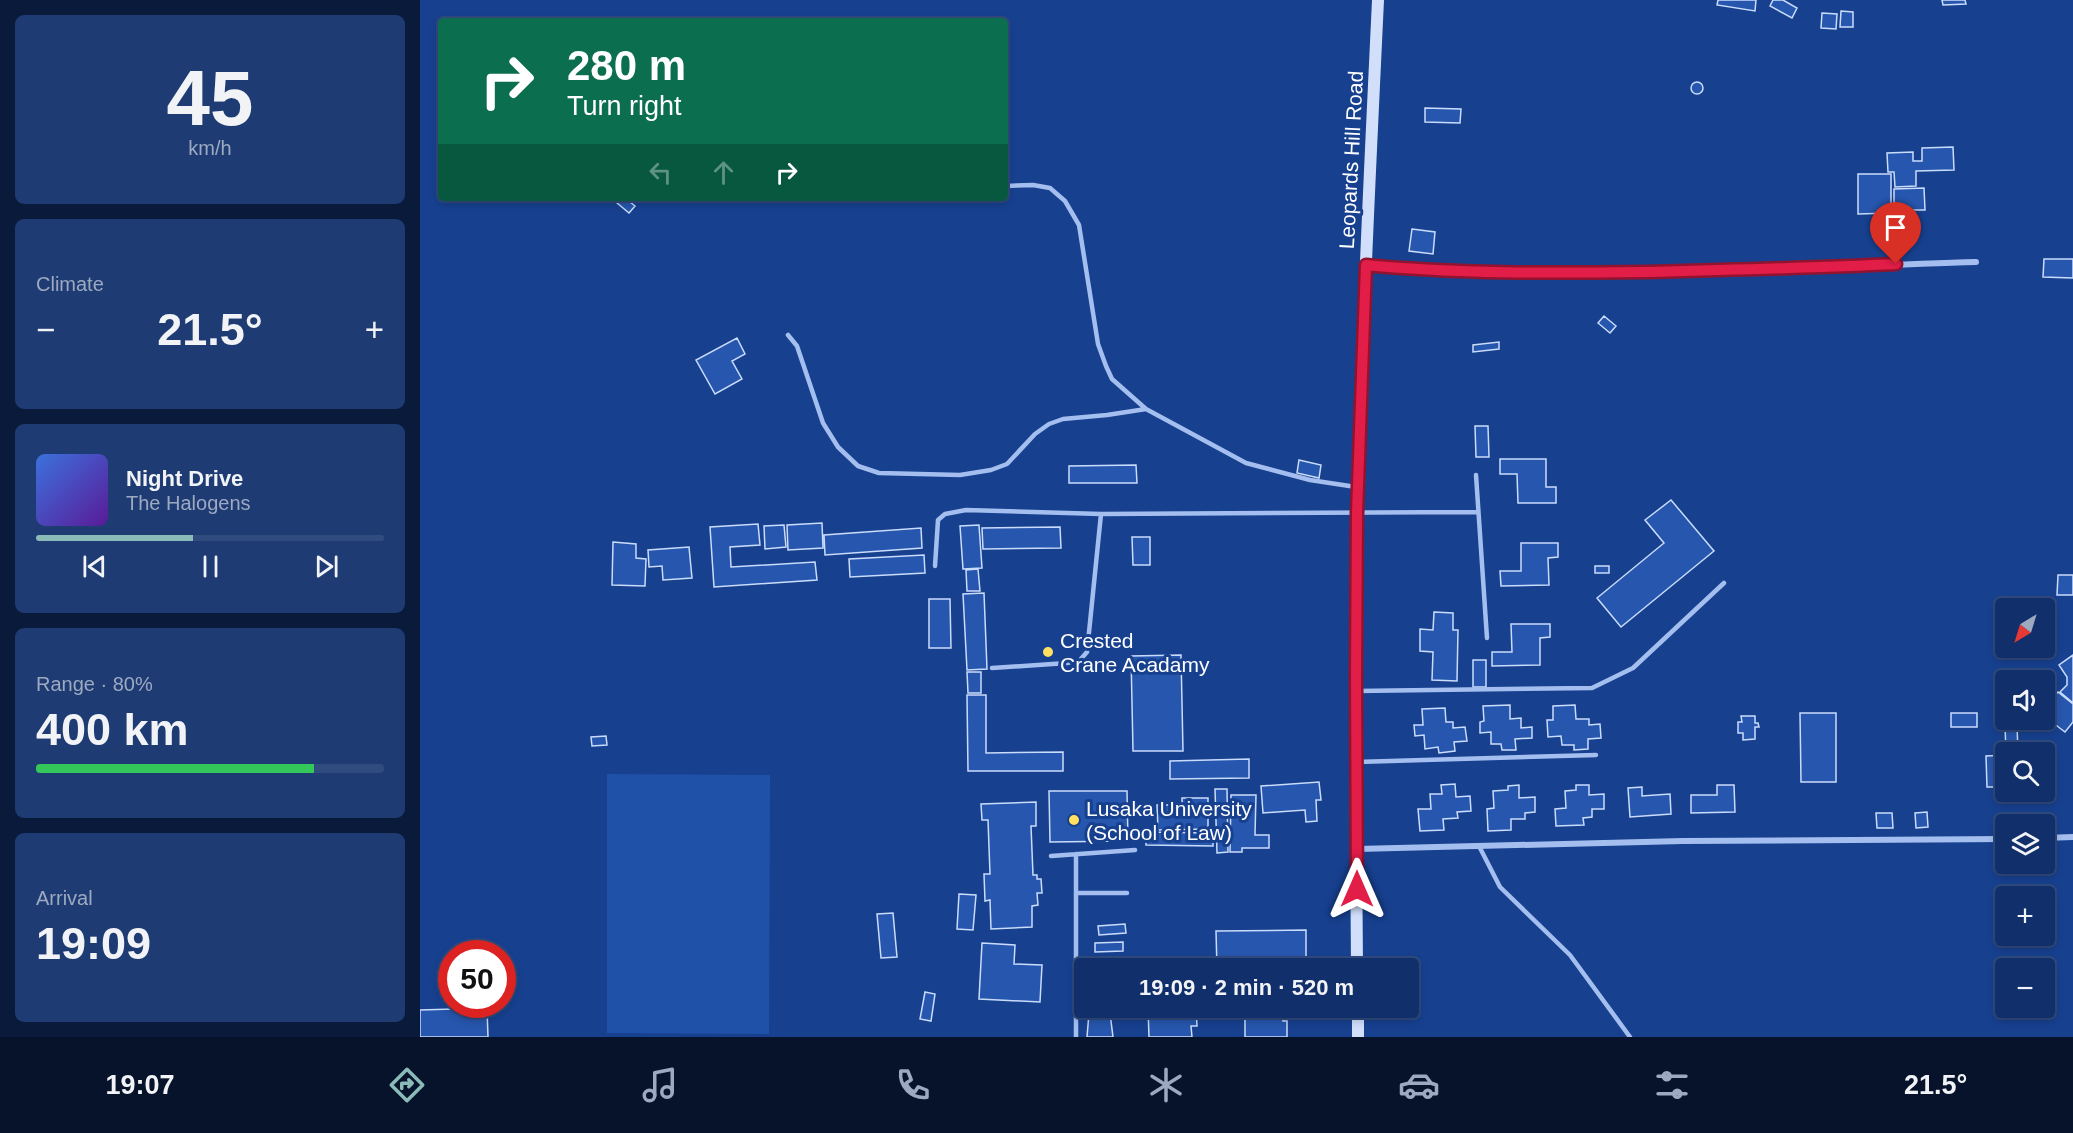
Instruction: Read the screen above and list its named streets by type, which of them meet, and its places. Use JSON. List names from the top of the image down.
{
  "streets": {
    "main road": ["Leopards Hill Road"]
  },
  "places": ["Crested Crane Acadamy", "Lusaka University (School of Law)"],
  "north": "bottom left",
  "page": {
    "tile": [
      ["45", "km/h"],
      "Climate",
      ["Range · 80%", "400 km"],
      ["Arrival", "19:09"]
    ],
    "turn": ["280 m", "Turn right"],
    "heat": ["−", "21.5°", "+"],
    "song": ["Night Drive", "The Halogens"],
    "map_buttons": ["+", "−"],
    "limit": "50",
    "trip": "19:09 · 2 min · 520 m",
    "tabs": ["19:07", "21.5°"]
  }
}
